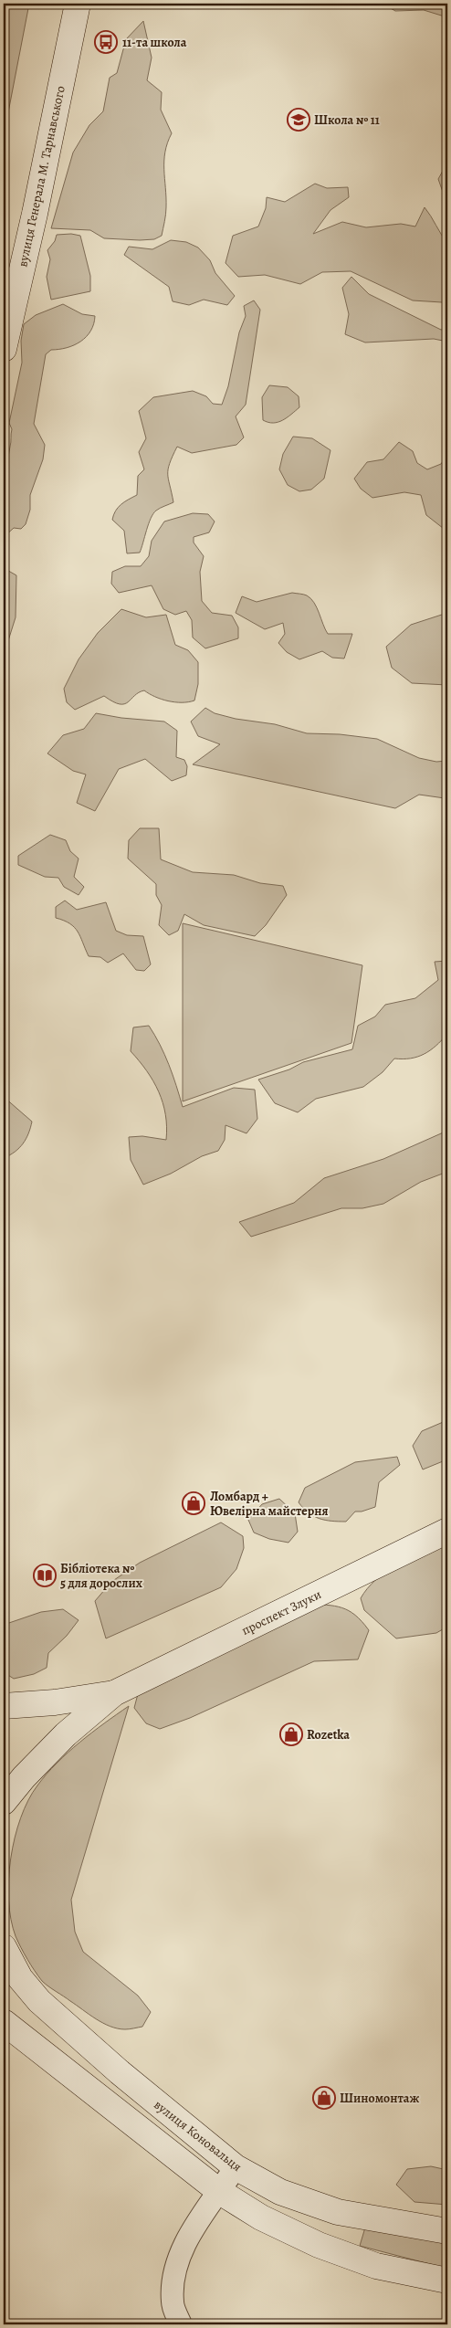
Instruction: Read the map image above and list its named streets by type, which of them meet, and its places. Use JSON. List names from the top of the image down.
{
  "streets": {
    "main road": ["вулиця Генерала М. Тарнавського", "проспект Злуки", "вулиця Коновальця"]
  },
  "places": {
    "bus stop": ["11-та школа"],
    "school or university": ["Школа № 11"],
    "shop": ["Ломбард + Ювелірна майстерня", "Rozetka", "Шиномонтаж"],
    "library": ["Бібліотека № 5 для дорослих"]
  }
}
